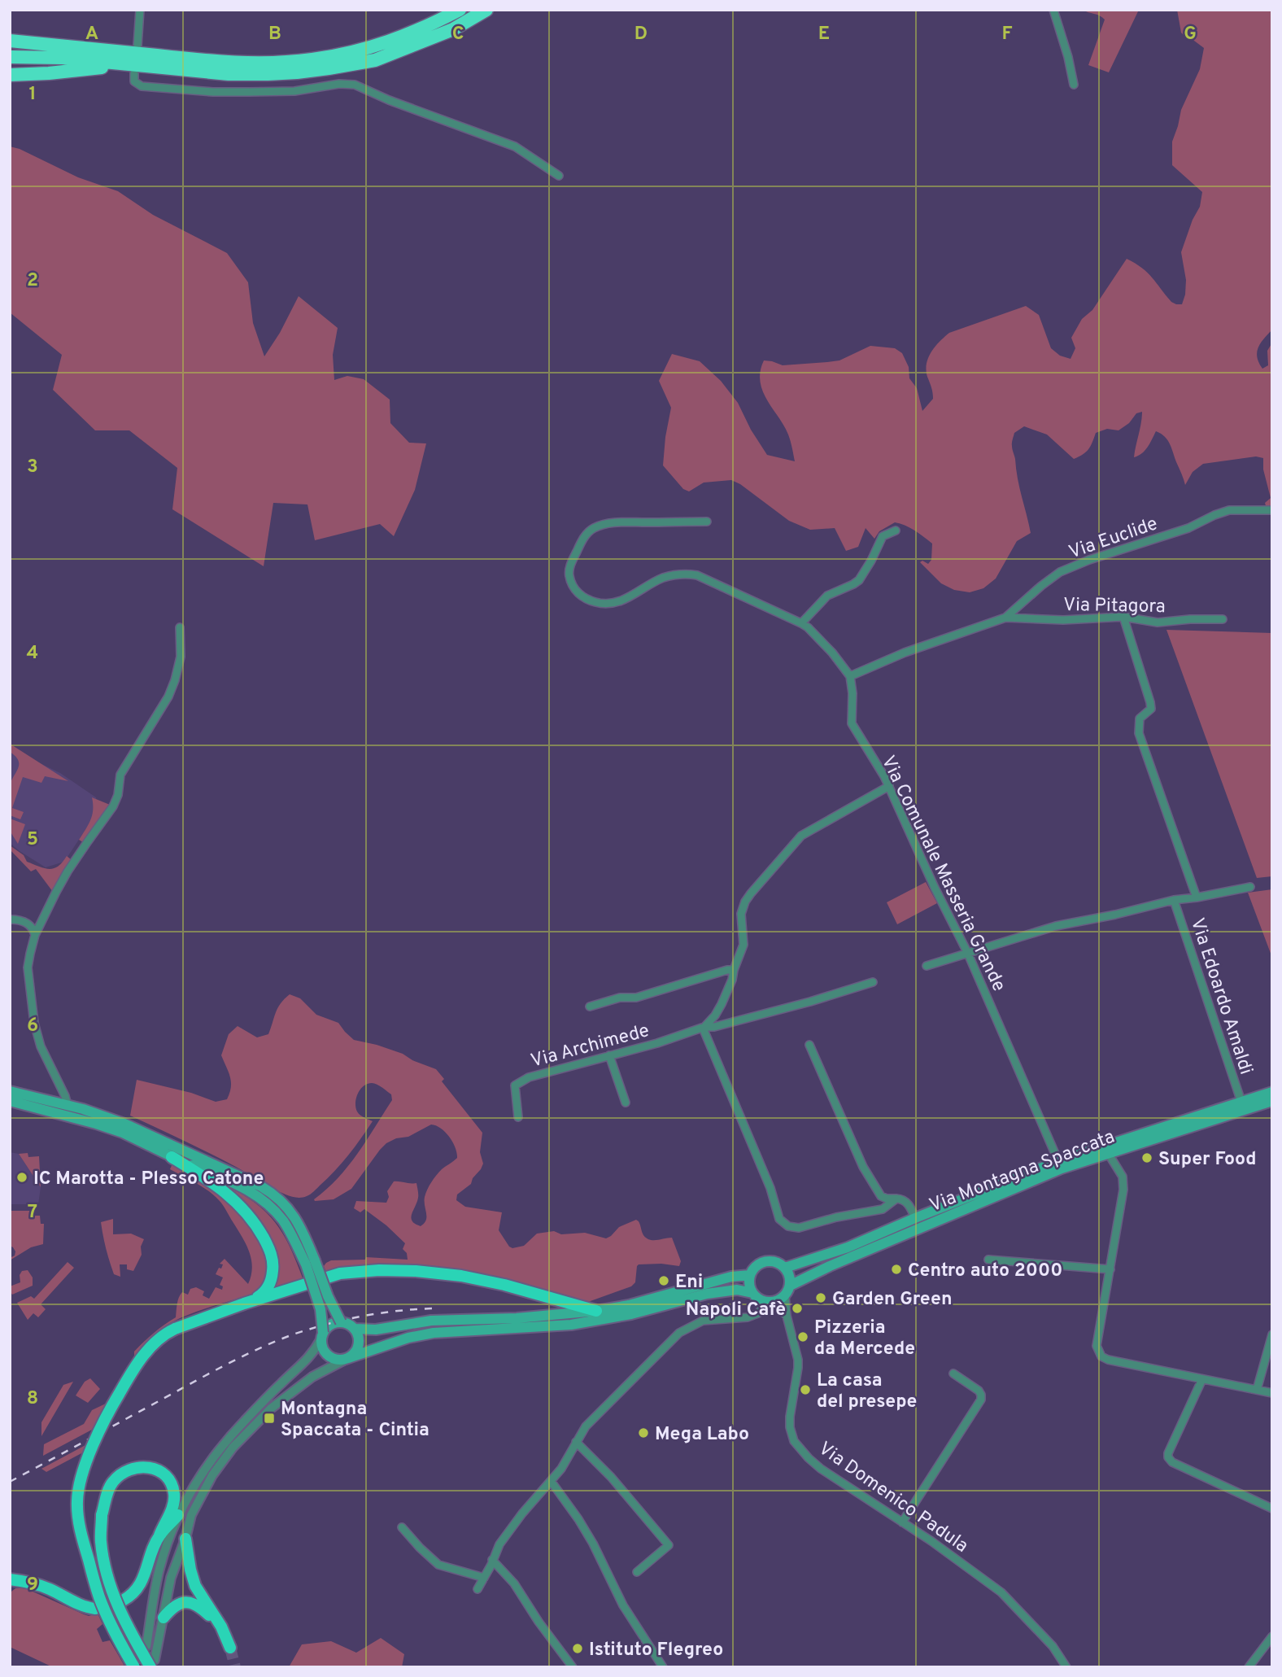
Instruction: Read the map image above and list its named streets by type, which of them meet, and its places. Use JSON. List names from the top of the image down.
{
  "streets": {
    "main road": ["Via Montagna Spaccata"],
    "street": [
      "Via Euclide",
      "Via Pitagora",
      "Via Comunale Masseria Grande",
      "Via Edoardo Amaldi",
      "Via Archimede",
      "Via Domenico Padula"
    ]
  },
  "crossings": [
    ["Via Euclide", "Via Pitagora"],
    ["Via Euclide", "Via Comunale Masseria Grande"],
    ["Via Comunale Masseria Grande", "Via Montagna Spaccata"],
    ["Via Edoardo Amaldi", "Via Montagna Spaccata"],
    ["Via Montagna Spaccata", "Via Domenico Padula"]
  ],
  "places": {
    "other": [
      "Super Food",
      "IC Marotta - Plesso Catone",
      "Centro auto 2000",
      "Eni",
      "Garden Green",
      "Napoli Cafè",
      "Pizzeria da Mercede",
      "La casa del presepe",
      "Mega Labo",
      "Istituto Flegreo"
    ],
    "transit": ["Montagna Spaccata - Cintia"]
  },
  "grid": {
    "columns": [
      "A",
      "B",
      "C",
      "D",
      "E",
      "F",
      "G"
    ],
    "rows": [
      "1",
      "2",
      "3",
      "4",
      "5",
      "6",
      "7",
      "8",
      "9"
    ]
  }
}
